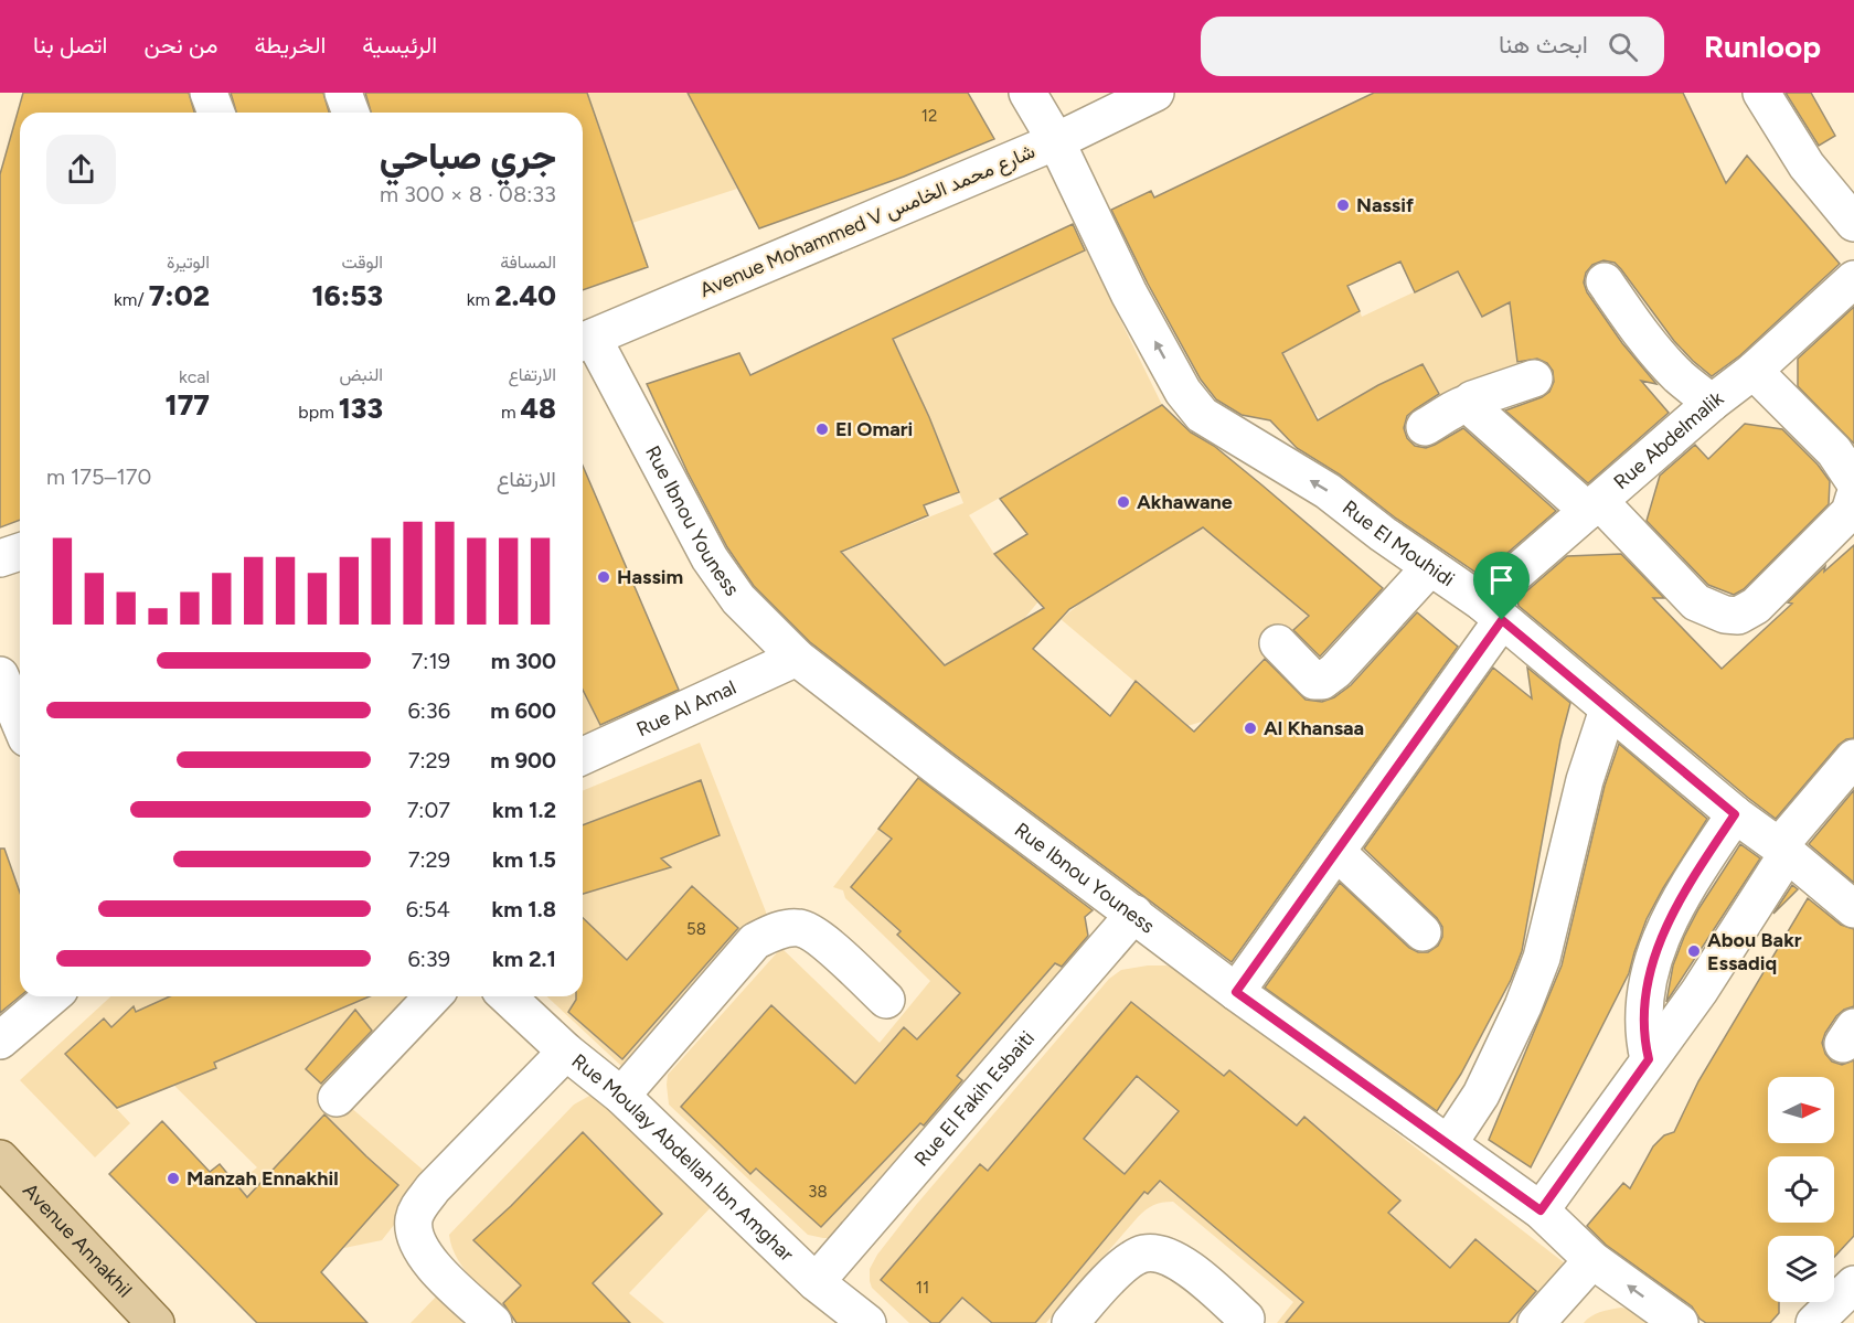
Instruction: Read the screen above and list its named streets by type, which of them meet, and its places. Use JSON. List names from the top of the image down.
{
  "streets": {
    "main road": ["Avenue Annakhil"],
    "street": [
      "Avenue Mohammed V شارع محمد الخامس",
      "Rue Abdelmalik",
      "Rue Ibnou Youness",
      "Rue El Mouhidi",
      "Rue Al Amal",
      "Rue El Fakih Esbaiti",
      "Rue Moulay Abdellah Ibn Amghar"
    ]
  },
  "crossings": [
    ["Avenue Mohammed V شارع محمد الخامس", "Rue Ibnou Youness"],
    ["Avenue Mohammed V شارع محمد الخامس", "Rue El Mouhidi"],
    ["Rue Abdelmalik", "Rue Ibnou Youness"],
    ["Rue Abdelmalik", "Rue El Mouhidi"],
    ["Rue Ibnou Youness", "Rue Al Amal"],
    ["Rue Ibnou Youness", "Rue El Fakih Esbaiti"],
    ["Rue El Fakih Esbaiti", "Rue Moulay Abdellah Ibn Amghar"]
  ],
  "one_way": ["Rue El Mouhidi"],
  "places": [
    "Nassif",
    "El Omari",
    "Akhawane",
    "Hassim",
    "Al Khansaa",
    "Abou Bakr Essadiq",
    "Manzah Ennakhil"
  ],
  "house_numbers": [
    "12",
    "58",
    "38",
    "11"
  ],
  "north": "right",
  "page": {
    "header": "Runloop",
    "search": "ابحث هنا",
    "nav": [
      "الرئيسية",
      "الخريطة",
      "من نحن",
      "اتصل بنا"
    ],
    "heading": ["جري صباحي", "08:33 · 8 × 300 m"],
    "stats": [
      ["المسافة", "2.40 km"],
      ["الوقت", "16:53"],
      ["الوتيرة", "7:02 /km"],
      ["الارتفاع", "48 m"],
      ["النبض", "133 bpm"],
      ["kcal", "177"]
    ],
    "chart": ["الارتفاع", "170–175 m"],
    "list": [
      {
        "name": "300 m",
        "note": "7:19"
      },
      {
        "name": "600 m",
        "note": "6:36"
      },
      {
        "name": "900 m",
        "note": "7:29"
      },
      {
        "name": "1.2 km",
        "note": "7:07"
      },
      {
        "name": "1.5 km",
        "note": "7:29"
      },
      {
        "name": "1.8 km",
        "note": "6:54"
      },
      {
        "name": "2.1 km",
        "note": "6:39"
      }
    ]
  }
}
